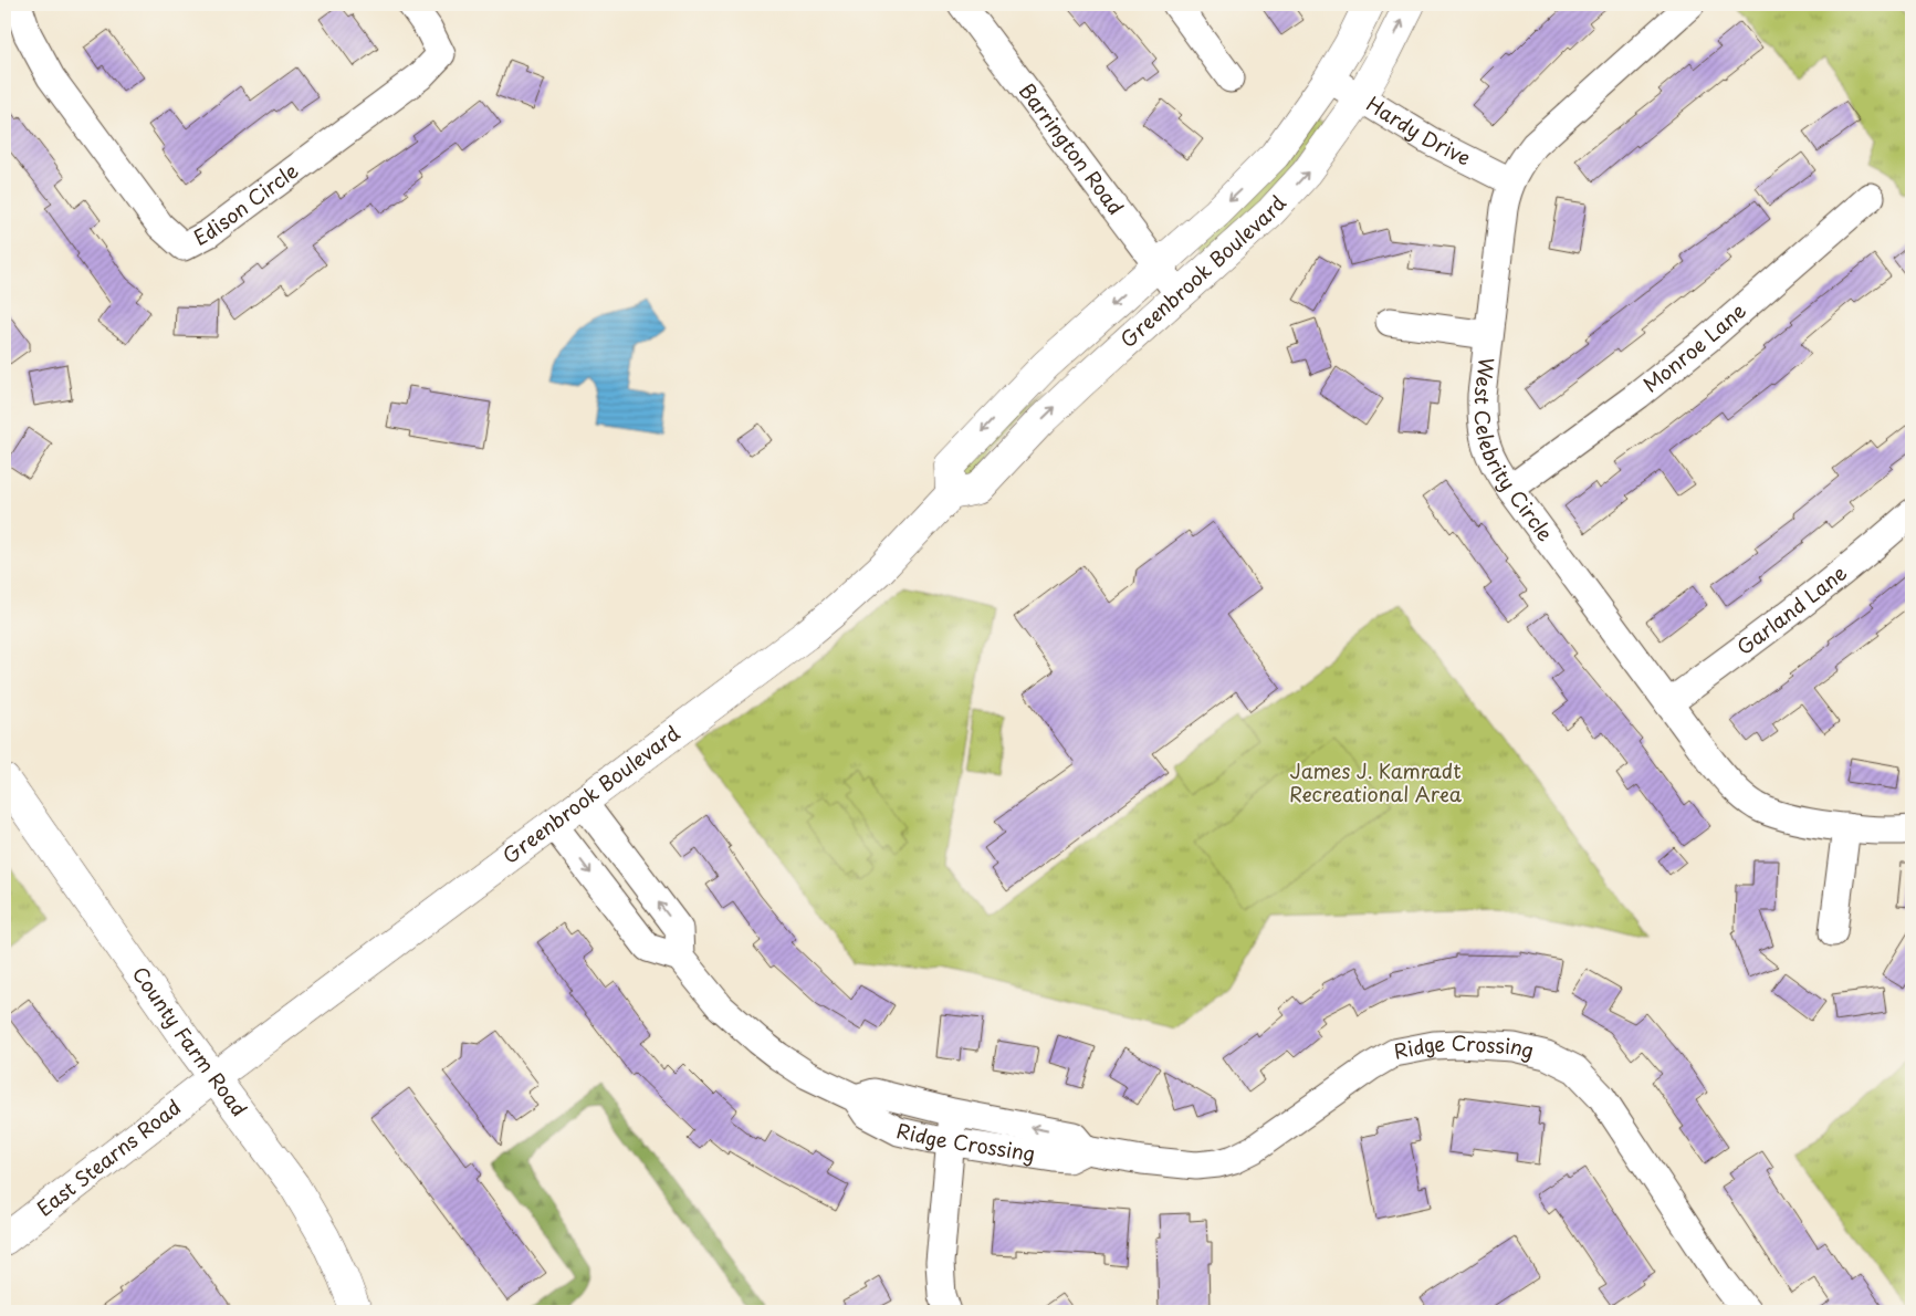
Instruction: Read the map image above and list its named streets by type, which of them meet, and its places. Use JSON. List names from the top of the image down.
{
  "streets": {
    "main road": ["Greenbrook Boulevard", "County Farm Road", "East Stearns Road"],
    "street": [
      "Hardy Drive",
      "Barrington Road",
      "Edison Circle",
      "Monroe Lane",
      "West Celebrity Circle",
      "Garland Lane",
      "Ridge Crossing"
    ]
  },
  "crossings": [
    ["Hardy Drive", "Greenbrook Boulevard"],
    ["Hardy Drive", "West Celebrity Circle"],
    ["Barrington Road", "Greenbrook Boulevard"],
    ["Greenbrook Boulevard", "County Farm Road"],
    ["Greenbrook Boulevard", "East Stearns Road"],
    ["Monroe Lane", "West Celebrity Circle"],
    ["West Celebrity Circle", "Garland Lane"],
    ["County Farm Road", "East Stearns Road"]
  ],
  "parks": ["James J. Kamradt Recreational Area"]
}
